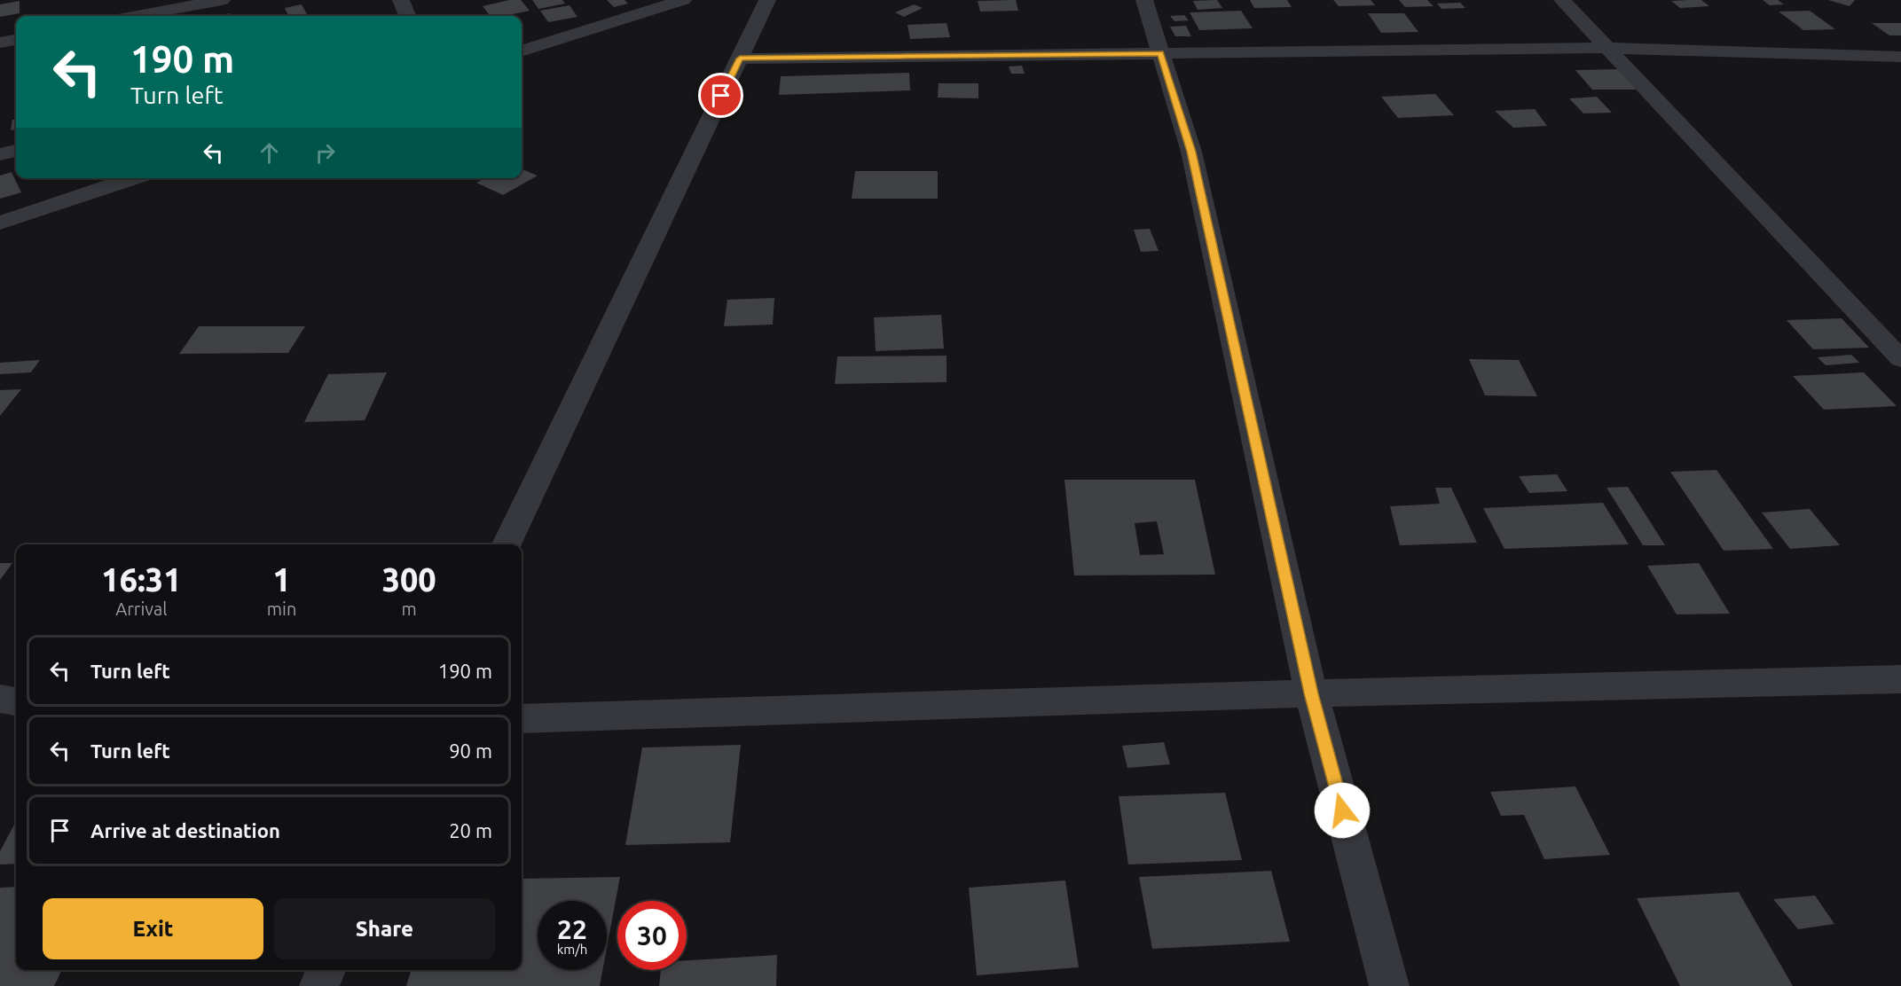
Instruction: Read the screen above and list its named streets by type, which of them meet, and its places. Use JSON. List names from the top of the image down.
{
  "page": {
    "turn": ["190 m", "Turn left"],
    "eta": [
      "16:31",
      "Arrival",
      "1",
      "min",
      "300",
      "m"
    ],
    "list": [
      {
        "name": "Turn left",
        "value": "190 m"
      },
      {
        "name": "Turn left",
        "value": "90 m"
      },
      {
        "name": "Arrive at destination",
        "value": "20 m"
      }
    ],
    "buttons": ["Exit", "Share"],
    "speed": "22 km/h",
    "limit": "30"
  }
}
